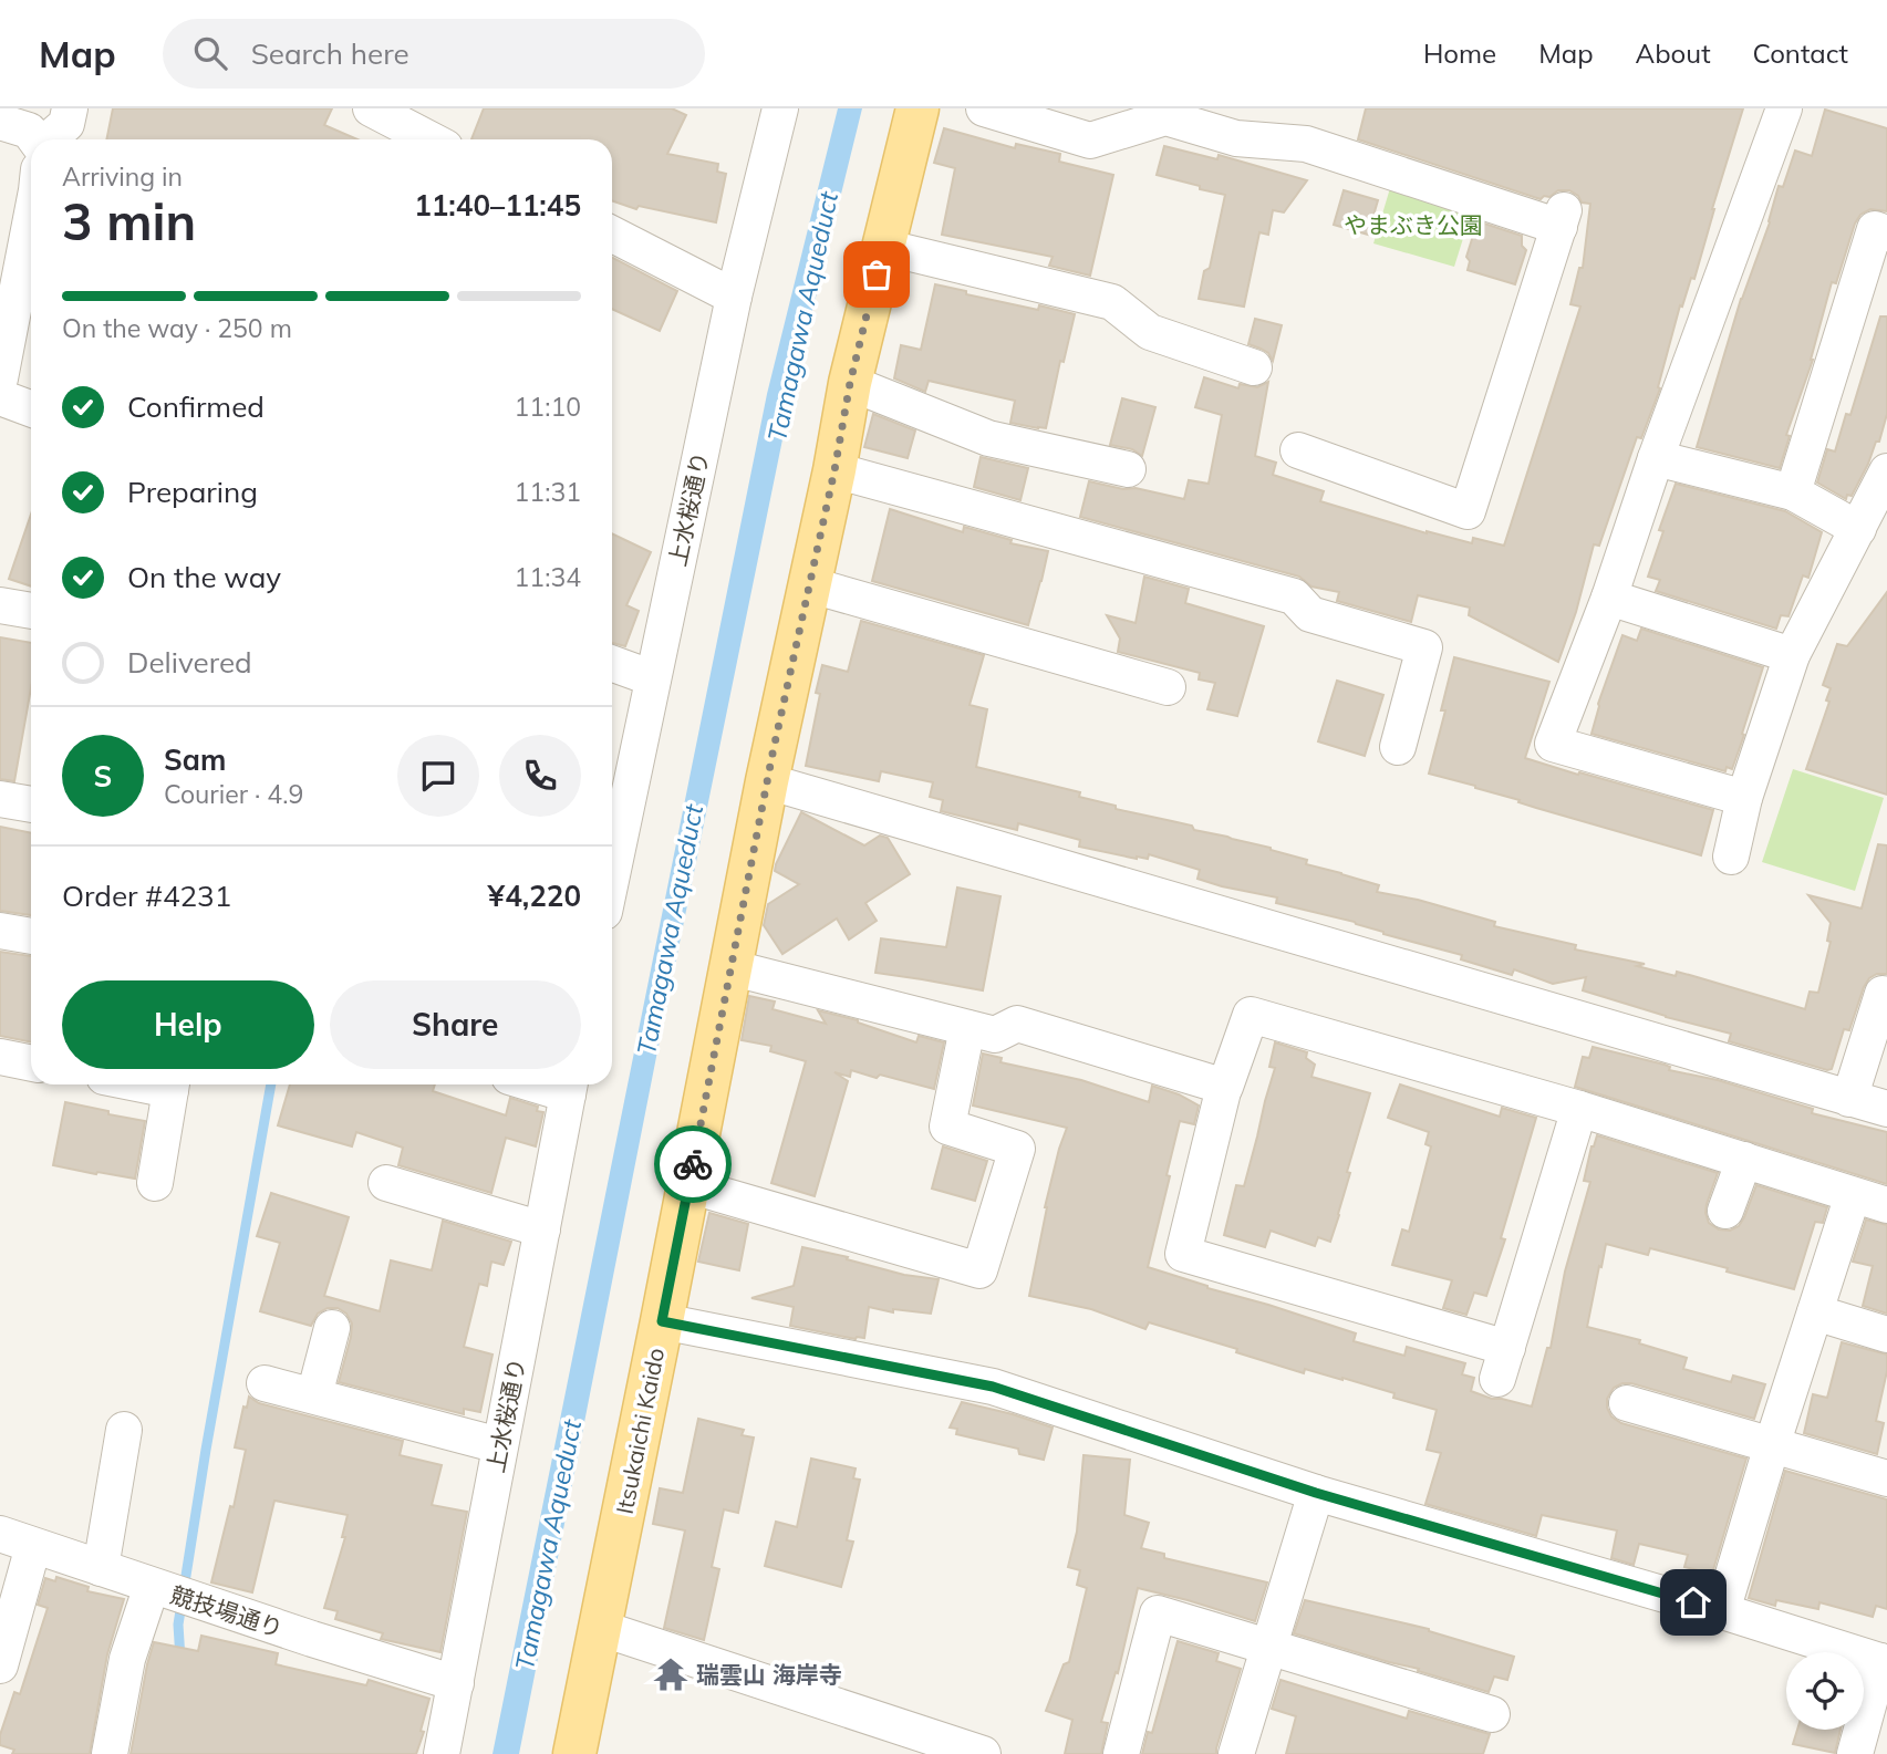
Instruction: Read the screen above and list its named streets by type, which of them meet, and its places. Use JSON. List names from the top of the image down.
{
  "streets": {
    "main road": ["Itsukaichi Kaido"],
    "street": ["上水桜通り", "競技場通り"]
  },
  "crossings": [
    ["上水桜通り", "競技場通り"]
  ],
  "water": ["Tamagawa Aqueduct"],
  "parks": ["やまぶき公園"],
  "places": {
    "temple": ["瑞雲山 海岸寺"]
  },
  "page": {
    "header": "Map",
    "search": "Search here",
    "nav": [
      "Home",
      "Map",
      "About",
      "Contact"
    ],
    "heading": ["3 min", "Arriving in", "11:40–11:45"],
    "panel": [
      "Sam",
      "Courier · 4.9",
      "Order #4231",
      "¥4,220"
    ],
    "bar": "On the way · 250 m",
    "list": [
      ["Confirmed", "11:10"],
      ["Preparing", "11:31"],
      ["On the way", "11:34"],
      "Delivered"
    ],
    "round": "S",
    "buttons": ["Help", "Share"]
  }
}
